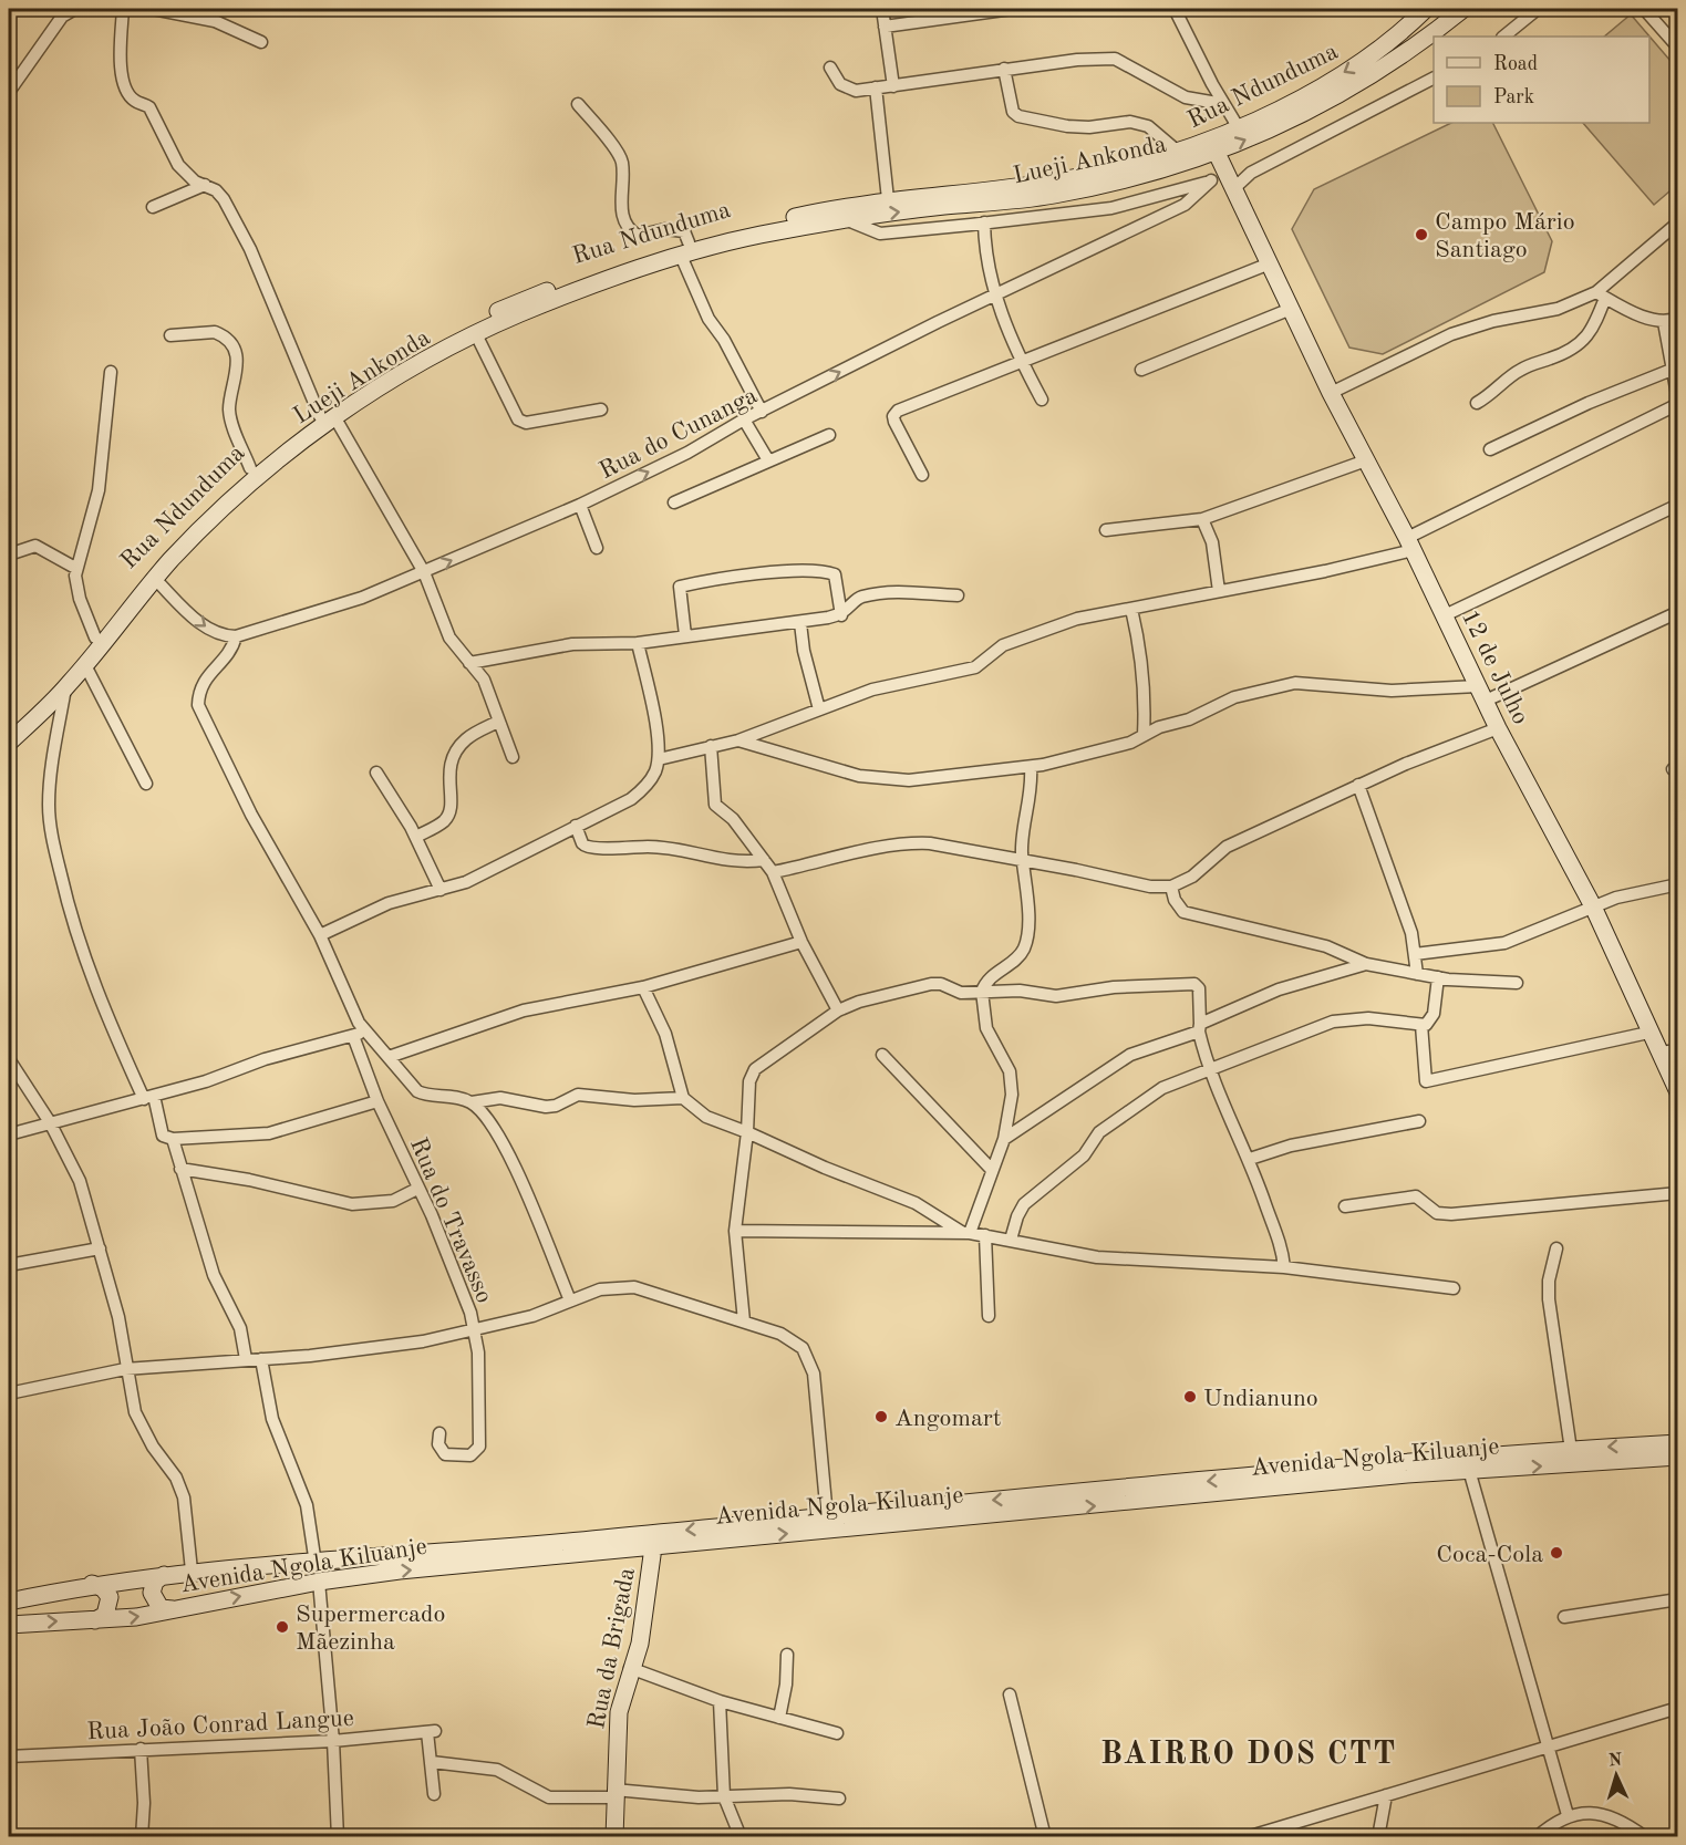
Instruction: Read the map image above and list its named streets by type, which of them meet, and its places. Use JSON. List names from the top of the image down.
{
  "streets": {
    "main road": [
      "Rua Ndunduma",
      "Lueji Ankonda",
      "12 de Julho",
      "Avenida Ngola Kiluanje",
      "Rua da Brigada"
    ],
    "street": ["Rua do Cunanga", "Rua do Travasso", "Rua João Conrad Langue"]
  },
  "crossings": [
    ["Rua Ndunduma", "Lueji Ankonda"],
    ["Lueji Ankonda", "Rua do Cunanga"],
    ["Lueji Ankonda", "12 de Julho"],
    ["Rua do Cunanga", "Rua do Travasso"],
    ["Avenida Ngola Kiluanje", "Rua da Brigada"]
  ],
  "one_way": ["Rua do Cunanga"],
  "districts": ["BAIRRO DOS CTT"],
  "places": [
    "Campo Mário Santiago",
    "Undianuno",
    "Angomart",
    "Coca-Cola",
    "Supermercado Mãezinha"
  ],
  "legend": ["Road", "Park"],
  "north": "top"
}
